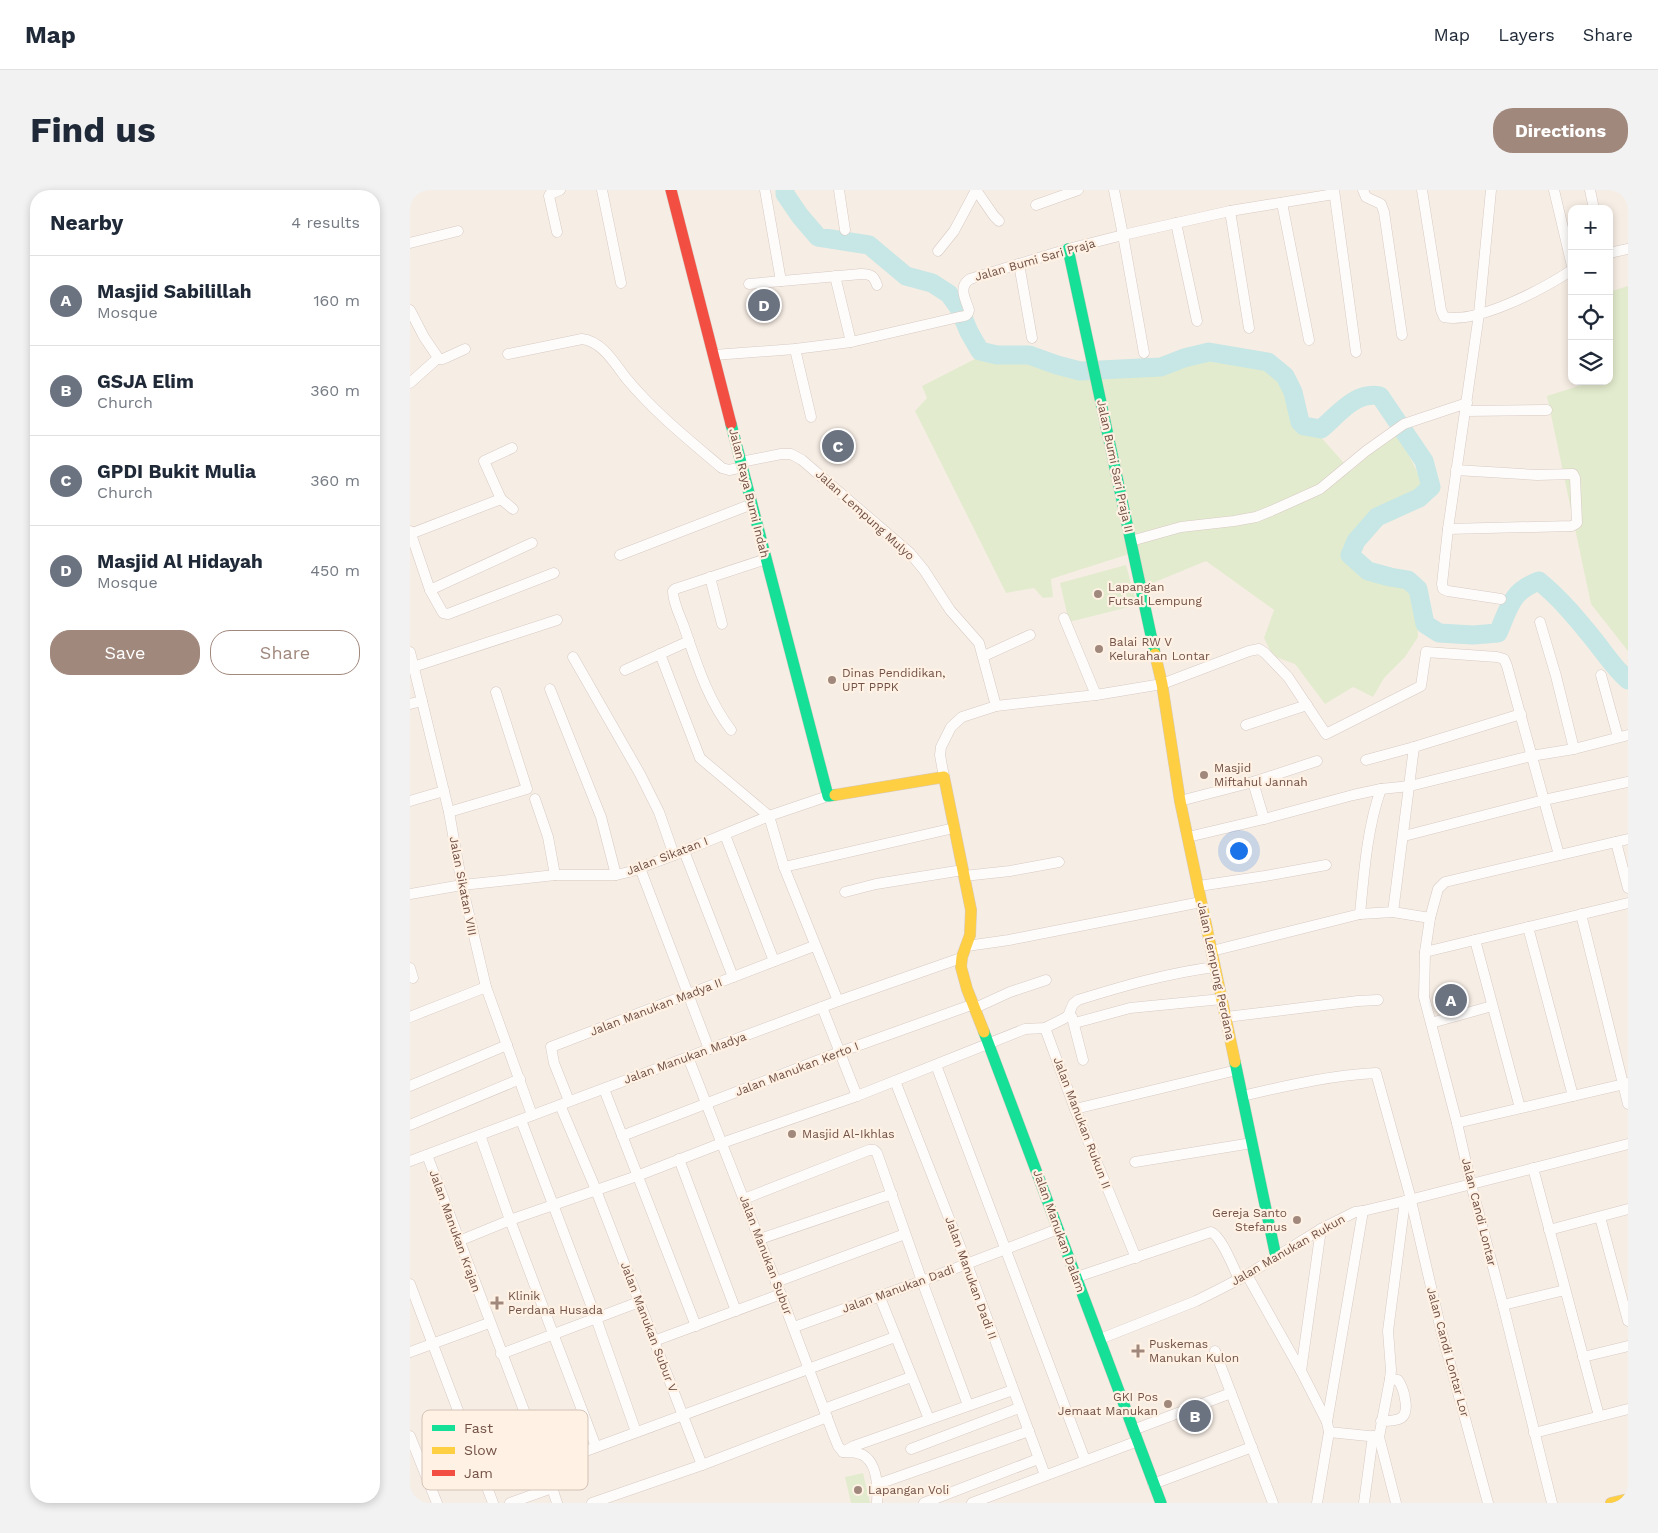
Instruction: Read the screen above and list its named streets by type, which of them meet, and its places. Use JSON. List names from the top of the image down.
{
  "streets": {
    "street": [
      "Jalan Bumi Sari Praja",
      "Jalan Bumi Sari Praja II",
      "Jalan Raya Bumi Indah",
      "Jalan Lempung Mulyo",
      "Jalan Sikatan I",
      "Jalan Sikatan VIII",
      "Jalan Lempung Perdana",
      "Jalan Manukan Madya II",
      "Jalan Manukan Madya",
      "Jalan Manukan Kerto I",
      "Jalan Manukan Rukun II",
      "Jalan Candi Lontar",
      "Jalan Manukan Krajan",
      "Jalan Manukan Dalam",
      "Jalan Manukan Rukun",
      "Jalan Manukan Subur",
      "Jalan Manukan Dadi II",
      "Jalan Manukan Dadi",
      "Jalan Manukan Subur V",
      "Jalan Candi Lontar Lor"
    ]
  },
  "crossings": [
    ["Jalan Bumi Sari Praja", "Jalan Bumi Sari Praja II"],
    ["Jalan Bumi Sari Praja", "Jalan Raya Bumi Indah"],
    ["Jalan Bumi Sari Praja II", "Jalan Lempung Perdana"],
    ["Jalan Raya Bumi Indah", "Jalan Lempung Mulyo"],
    ["Jalan Raya Bumi Indah", "Jalan Sikatan I"],
    ["Jalan Sikatan I", "Jalan Sikatan VIII"],
    ["Jalan Sikatan VIII", "Jalan Manukan Madya"],
    ["Jalan Lempung Perdana", "Jalan Manukan Rukun"],
    ["Jalan Lempung Perdana", "Jalan Candi Lontar Lor"],
    ["Jalan Manukan Madya II", "Jalan Manukan Madya"],
    ["Jalan Manukan Madya II", "Jalan Manukan Subur V"],
    ["Jalan Manukan Madya", "Jalan Manukan Krajan"],
    ["Jalan Manukan Madya", "Jalan Manukan Dalam"],
    ["Jalan Manukan Madya", "Jalan Manukan Subur"],
    ["Jalan Manukan Madya", "Jalan Manukan Subur V"],
    ["Jalan Manukan Kerto I", "Jalan Manukan Dalam"],
    ["Jalan Manukan Kerto I", "Jalan Manukan Subur"],
    ["Jalan Candi Lontar", "Jalan Manukan Rukun"],
    ["Jalan Manukan Dalam", "Jalan Manukan Rukun"],
    ["Jalan Manukan Dalam", "Jalan Manukan Dadi"],
    ["Jalan Manukan Rukun", "Jalan Candi Lontar Lor"],
    ["Jalan Manukan Subur", "Jalan Manukan Dadi"],
    ["Jalan Manukan Dadi II", "Jalan Manukan Dadi"]
  ],
  "places": {
    "other": [
      "Lapangan Futsal Lempung",
      "Balai RW V Kelurahan Lontar",
      "Dinas Pendidikan, UPT PPPK",
      "Masjid Miftahul Jannah",
      "Masjid Al-Ikhlas",
      "Gereja Santo Stefanus",
      "GKI Pos Jemaat Manukan",
      "Lapangan Voli"
    ],
    "health": ["Klinik Perdana Husada", "Puskemas Manukan Kulon"]
  },
  "legend": ["Fast", "Slow", "Jam"],
  "page": {
    "header": "Map",
    "nav": ["Map", "Layers", "Share"],
    "buttons": [
      "Directions",
      ["Save", "Share"]
    ],
    "title": "Find us",
    "heading": ["Nearby", "4 results"],
    "map_buttons": ["+", "−"],
    "list": [
      {
        "mark": "A",
        "name": "Masjid Sabilillah",
        "note": "Mosque",
        "value": "160 m"
      },
      {
        "mark": "B",
        "name": "GSJA Elim",
        "note": "Church",
        "value": "360 m"
      },
      {
        "mark": "C",
        "name": "GPDI Bukit Mulia",
        "note": "Church",
        "value": "360 m"
      },
      {
        "mark": "D",
        "name": "Masjid Al Hidayah",
        "note": "Mosque",
        "value": "450 m"
      }
    ],
    "pins": [
      "D",
      "C",
      "A",
      "B"
    ]
  }
}
